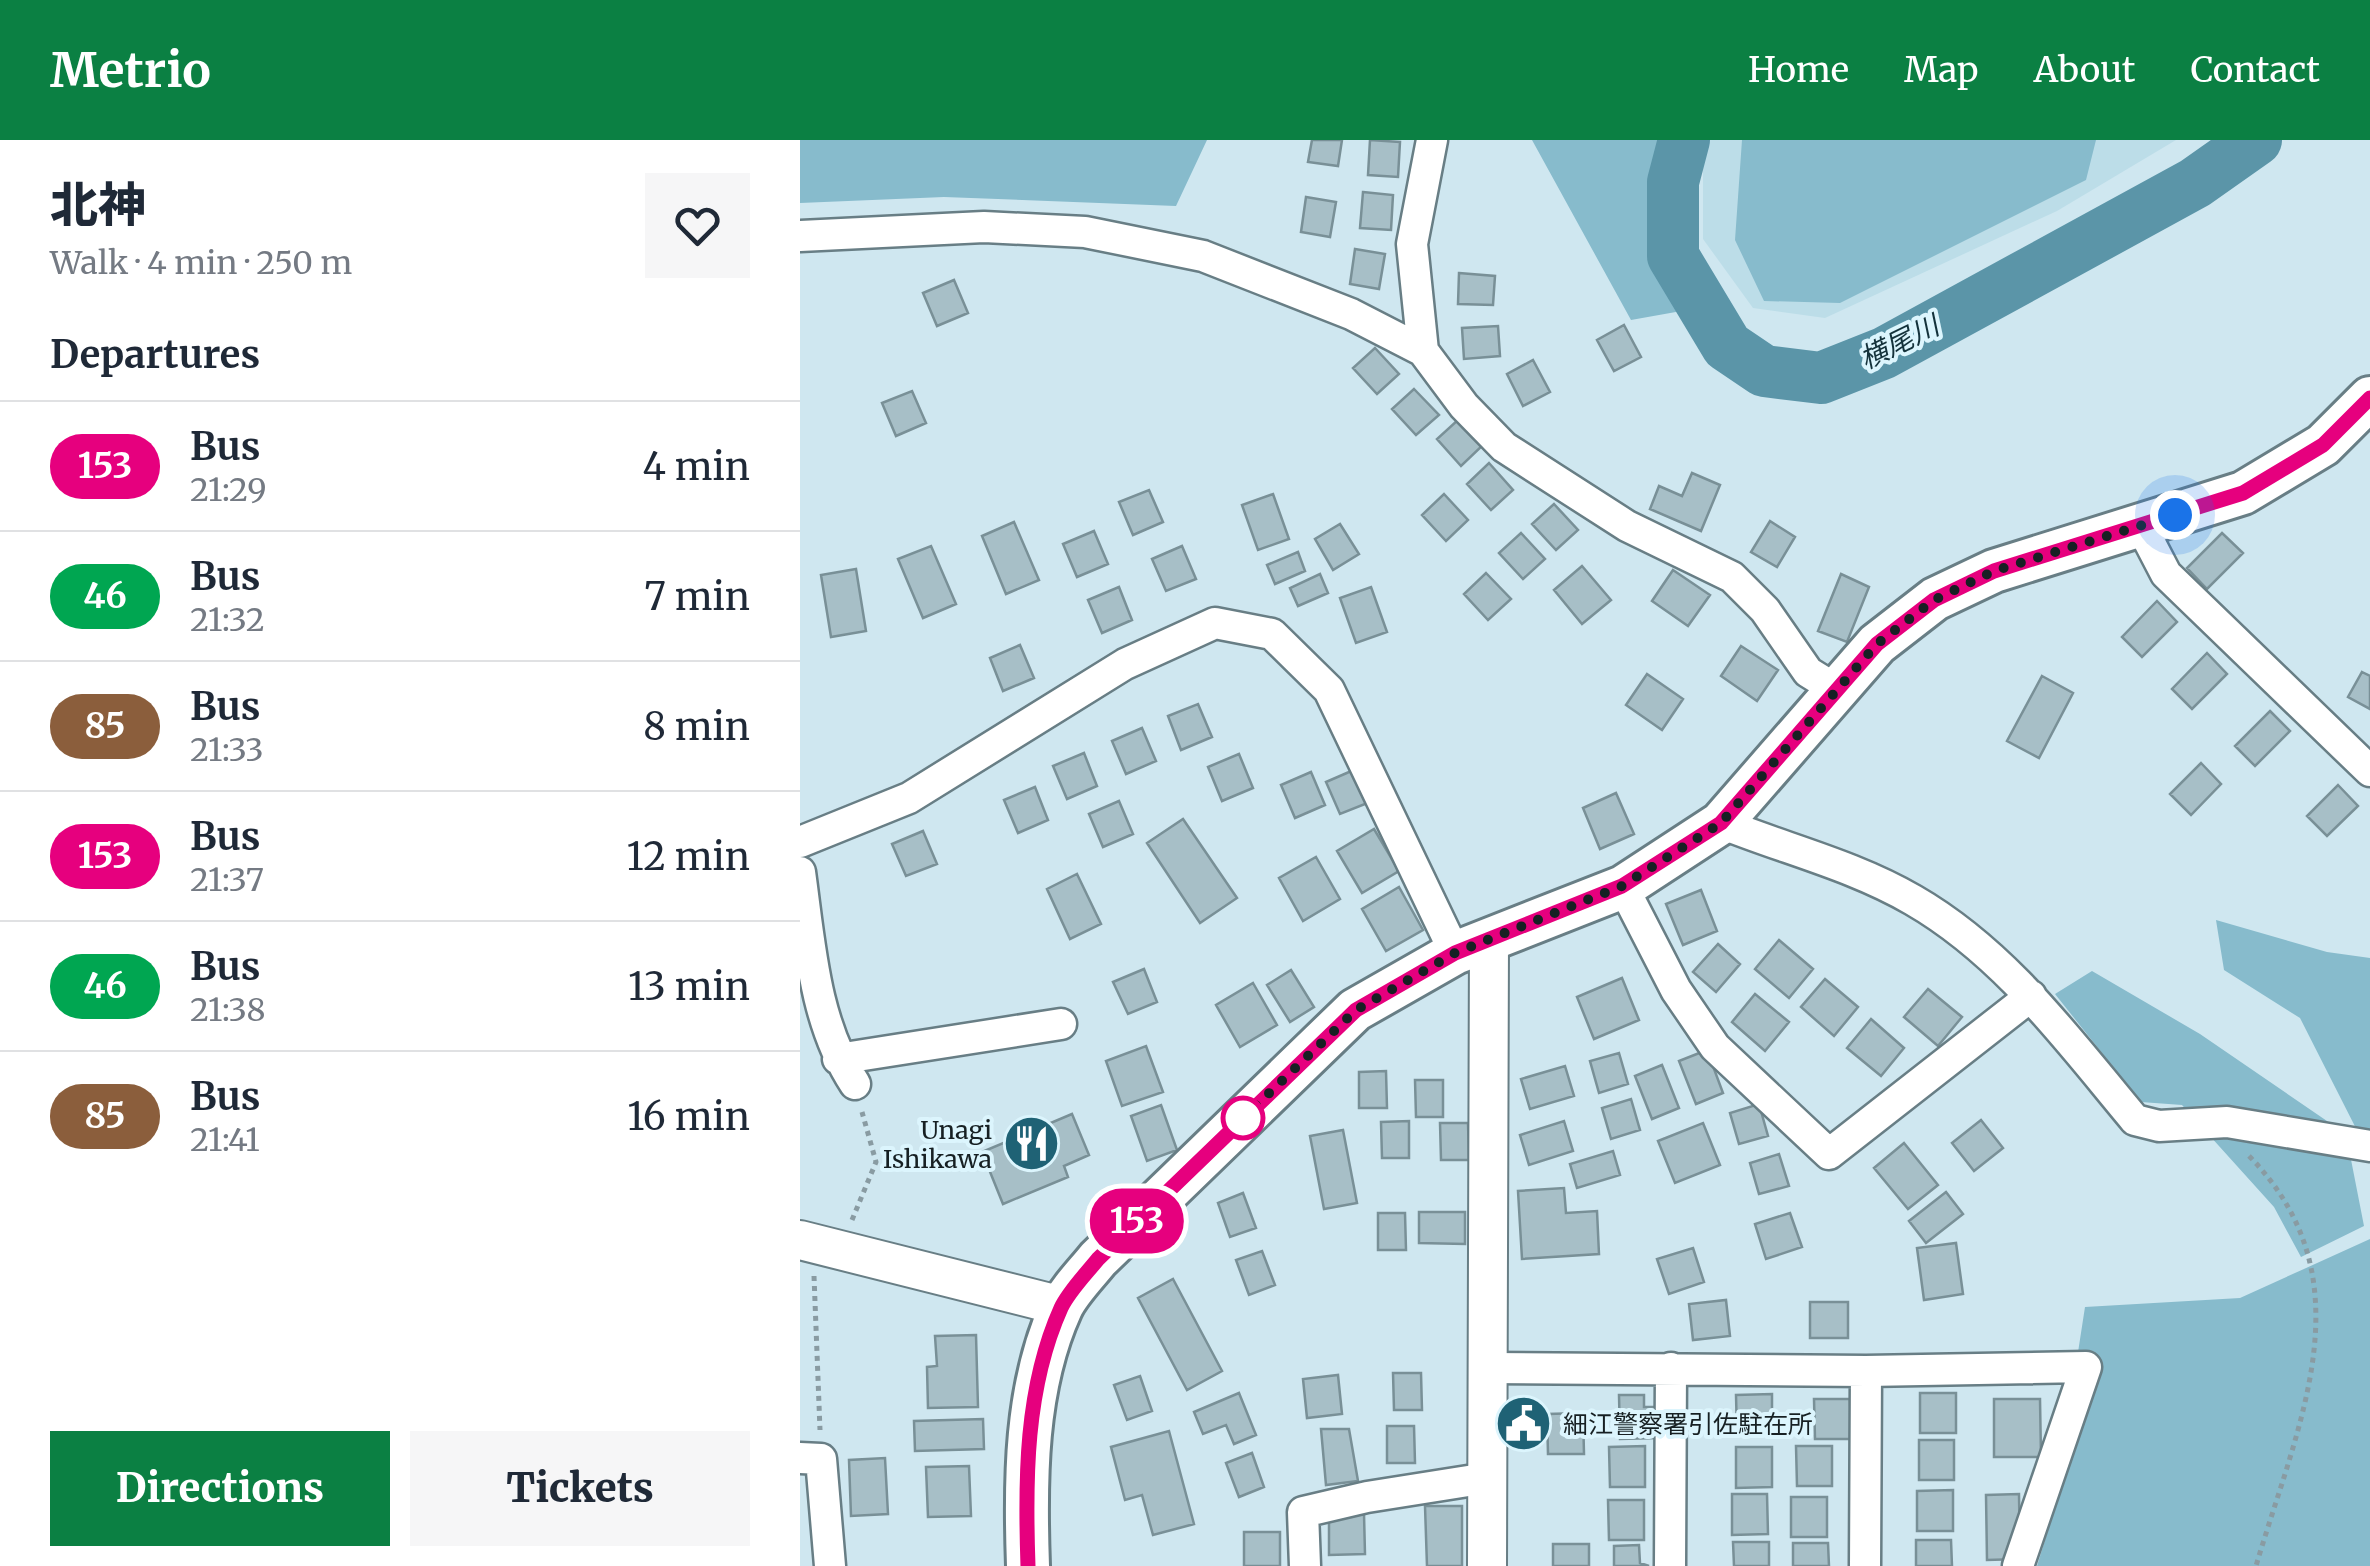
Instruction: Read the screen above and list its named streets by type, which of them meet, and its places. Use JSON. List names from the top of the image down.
{
  "water": ["横尾川"],
  "places": {
    "restaurant": ["Unagi Ishikawa"],
    "public building": ["細江警察署引佐駐在所"]
  },
  "lines": ["bus line 153"],
  "page": {
    "header": "Metrio",
    "nav": [
      "Home",
      "Map",
      "About",
      "Contact"
    ],
    "heading": [
      ["北神", "Walk · 4 min · 250 m"],
      "Departures"
    ],
    "on_map": "153",
    "list": [
      {
        "mark": "153",
        "name": "Bus",
        "note": "21:29",
        "value": "4 min"
      },
      {
        "mark": "46",
        "name": "Bus",
        "note": "21:32",
        "value": "7 min"
      },
      {
        "mark": "85",
        "name": "Bus",
        "note": "21:33",
        "value": "8 min"
      },
      {
        "mark": "153",
        "name": "Bus",
        "note": "21:37",
        "value": "12 min"
      },
      {
        "mark": "46",
        "name": "Bus",
        "note": "21:38",
        "value": "13 min"
      },
      {
        "mark": "85",
        "name": "Bus",
        "note": "21:41",
        "value": "16 min"
      }
    ],
    "buttons": ["Directions", "Tickets"]
  }
}
